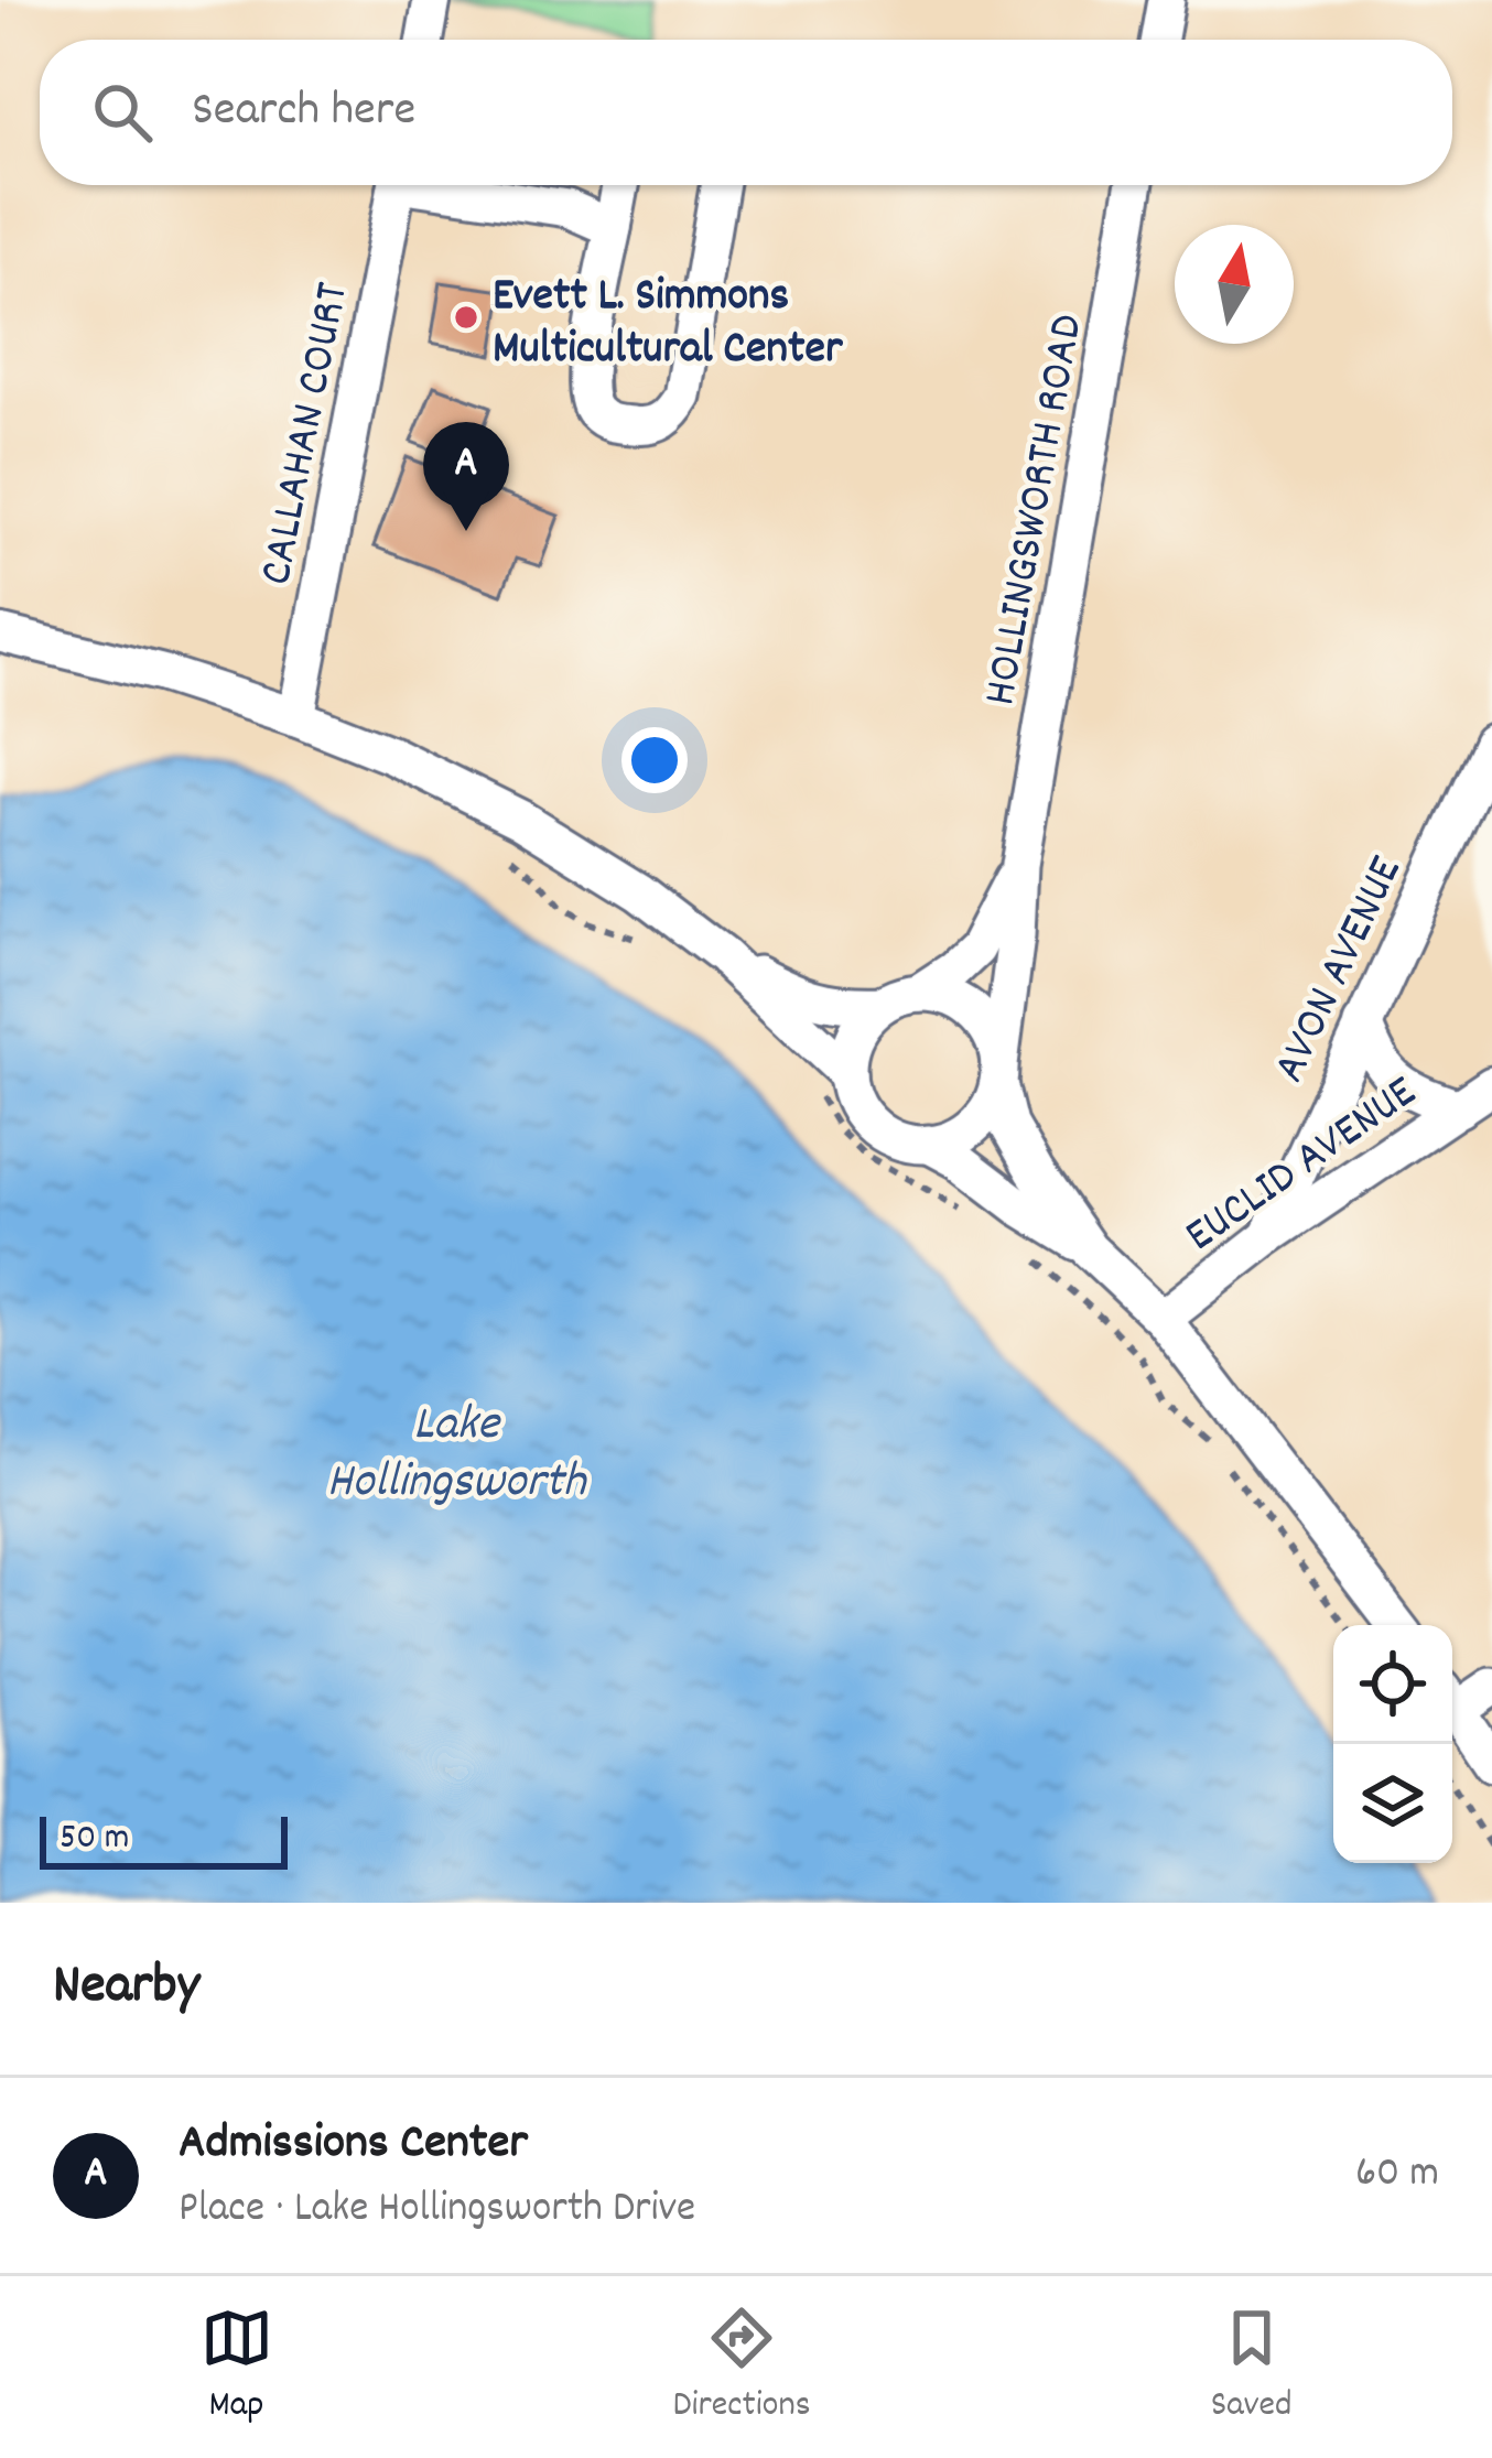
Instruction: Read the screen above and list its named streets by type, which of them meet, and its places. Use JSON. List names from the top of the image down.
{
  "streets": {
    "street": [
      "CALLAHAN COURT",
      "HOLLINGSWORTH ROAD",
      "AVON AVENUE",
      "EUCLID AVENUE"
    ]
  },
  "crossings": [
    ["AVON AVENUE", "EUCLID AVENUE"]
  ],
  "water": ["Lake Hollingsworth"],
  "places": ["Evett L. Simmons Multicultural Center"],
  "scale_bar": "50 m",
  "north": "top",
  "page": {
    "search": "Search here",
    "pins": "A",
    "scale": "50 m",
    "heading": "Nearby",
    "list": [
      {
        "mark": "A",
        "name": "Admissions Center",
        "note": "Place · Lake Hollingsworth Drive",
        "value": "60 m"
      }
    ],
    "nav": ["Map", "Directions", "Saved"]
  }
}
